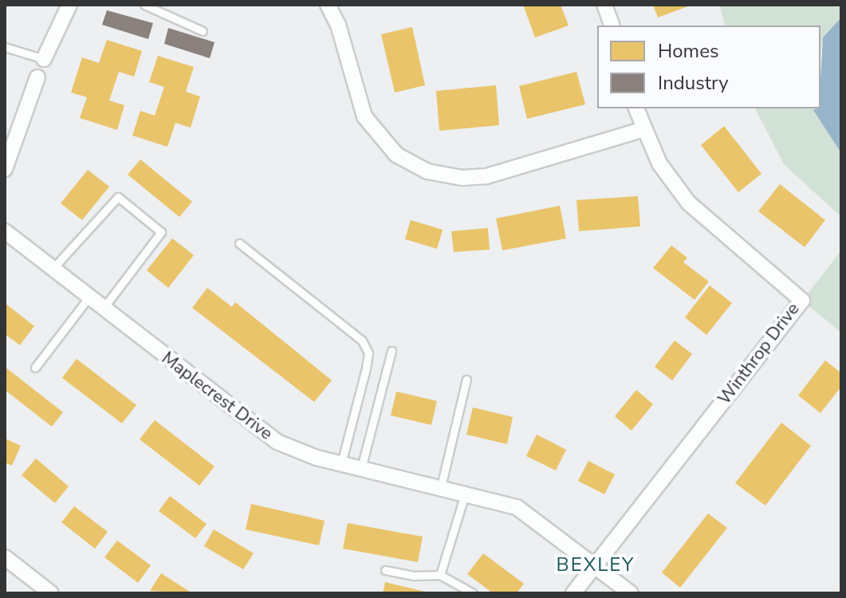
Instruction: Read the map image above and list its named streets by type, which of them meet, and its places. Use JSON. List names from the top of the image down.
{
  "streets": {
    "street": ["Winthrop Drive", "Maplecrest Drive"]
  },
  "crossings": [
    ["Winthrop Drive", "Maplecrest Drive"]
  ],
  "districts": ["BEXLEY"],
  "legend": ["Homes", "Industry"]
}
